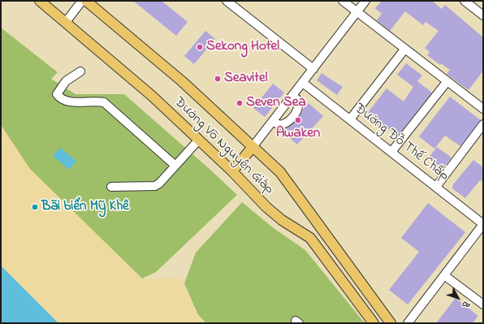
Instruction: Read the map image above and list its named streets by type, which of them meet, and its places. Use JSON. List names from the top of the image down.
{
  "streets": {
    "main road": ["Đường Võ Nguyên Giáp"],
    "street": ["Đường Đỗ Thế Chấp"]
  },
  "places": [
    "Sekong Hotel",
    "Seavitel",
    "Seven Sea",
    "Awaken",
    "Bãi biển Mỹ Khê"
  ],
  "north": "bottom right"
}
